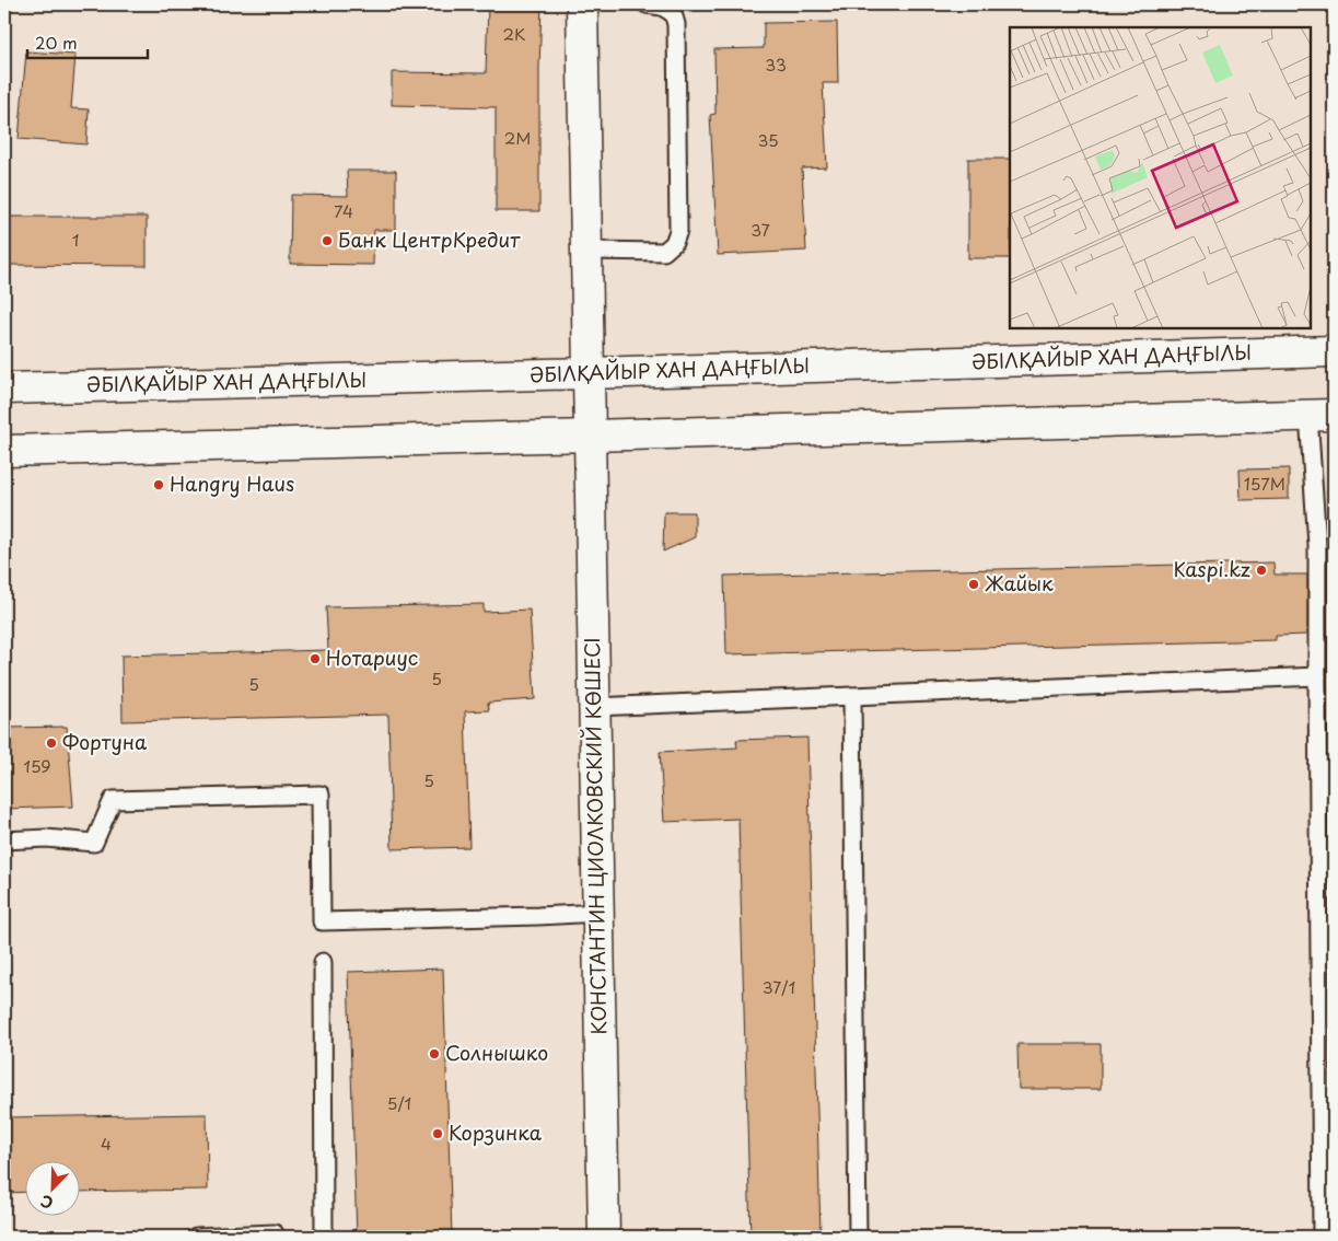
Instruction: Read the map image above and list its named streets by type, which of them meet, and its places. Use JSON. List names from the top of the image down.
{
  "streets": {
    "main road": ["ӘБІЛҚАЙЫР ХАН ДАҢҒЫЛЫ", "КОНСТАНТИН ЦИОЛКОВСКИЙ КӨШЕСІ"]
  },
  "crossings": [
    ["ӘБІЛҚАЙЫР ХАН ДАҢҒЫЛЫ", "КОНСТАНТИН ЦИОЛКОВСКИЙ КӨШЕСІ"]
  ],
  "places": [
    "Банк ЦентрКредит",
    "Hangry Haus",
    "Kaspi.kz",
    "Жайык",
    "Нотариус",
    "Фортуна",
    "Солнышко",
    "Корзинка"
  ],
  "house_numbers": [
    "2К",
    "33",
    "2М",
    "35",
    "74",
    "37",
    "1",
    "157M",
    "5",
    "5",
    "159",
    "5",
    "37/1",
    "5/1",
    "4"
  ],
  "scale_bar": "20 m",
  "north": "bottom left"
}
